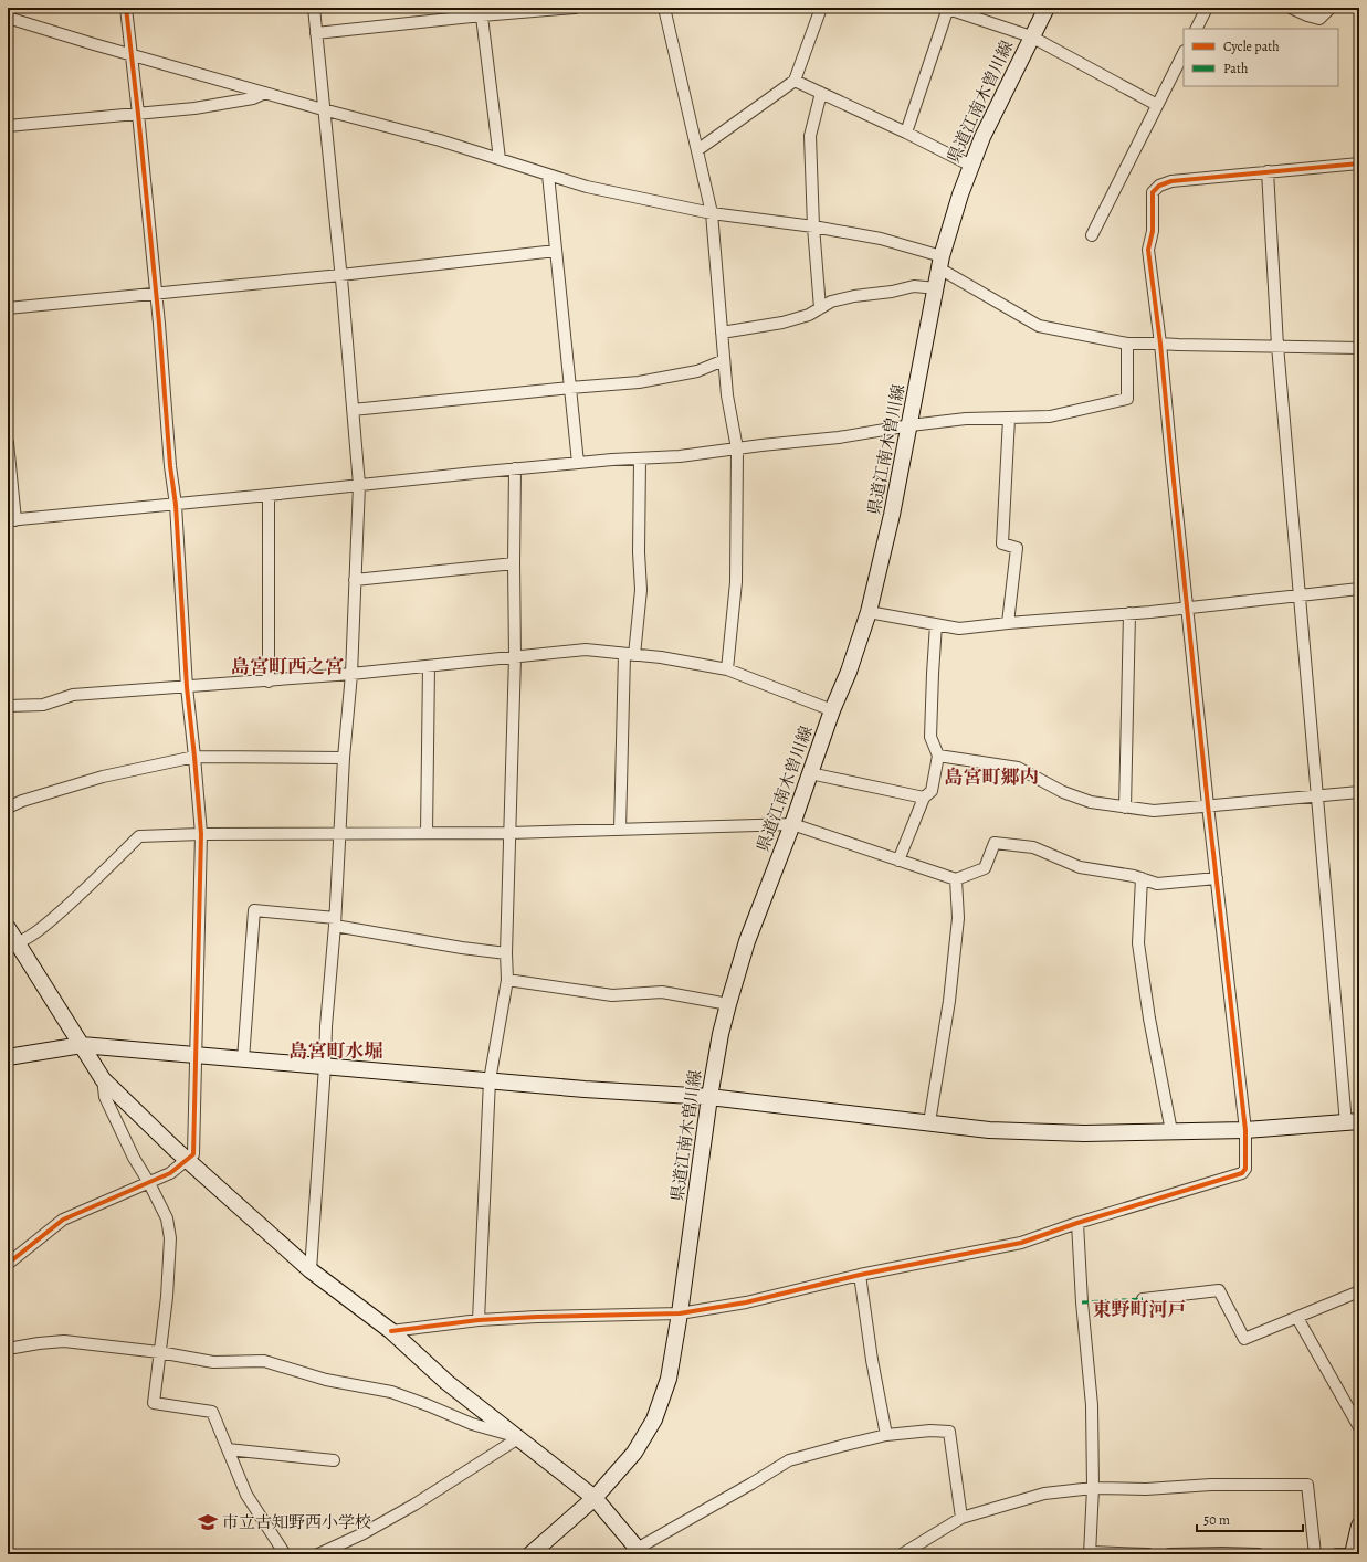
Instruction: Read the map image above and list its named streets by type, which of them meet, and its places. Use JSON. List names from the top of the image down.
{
  "streets": {
    "street": ["県道江南木曽川線"]
  },
  "districts": [
    "島宮町西之宮",
    "島宮町郷内",
    "島宮町水堀",
    "東野町河戸"
  ],
  "places": {
    "school or university": ["市立古知野西小学校"]
  },
  "legend": ["Cycle path", "Path"],
  "scale_bar": "50 m"
}
